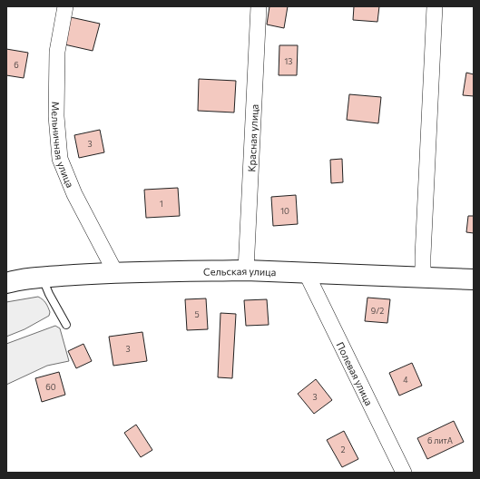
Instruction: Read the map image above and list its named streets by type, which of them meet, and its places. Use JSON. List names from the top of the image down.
{
  "streets": {
    "main road": ["Сельская улица"],
    "street": ["Красная улица", "Мельничная улица", "Полевая улица"]
  },
  "crossings": [
    ["Красная улица", "Сельская улица"],
    ["Мельничная улица", "Сельская улица"],
    ["Сельская улица", "Полевая улица"]
  ],
  "house_numbers": [
    "13",
    "6",
    "3",
    "1",
    "10",
    "9/2",
    "5",
    "3",
    "4",
    "60",
    "3",
    "6 литА",
    "2"
  ]
}
